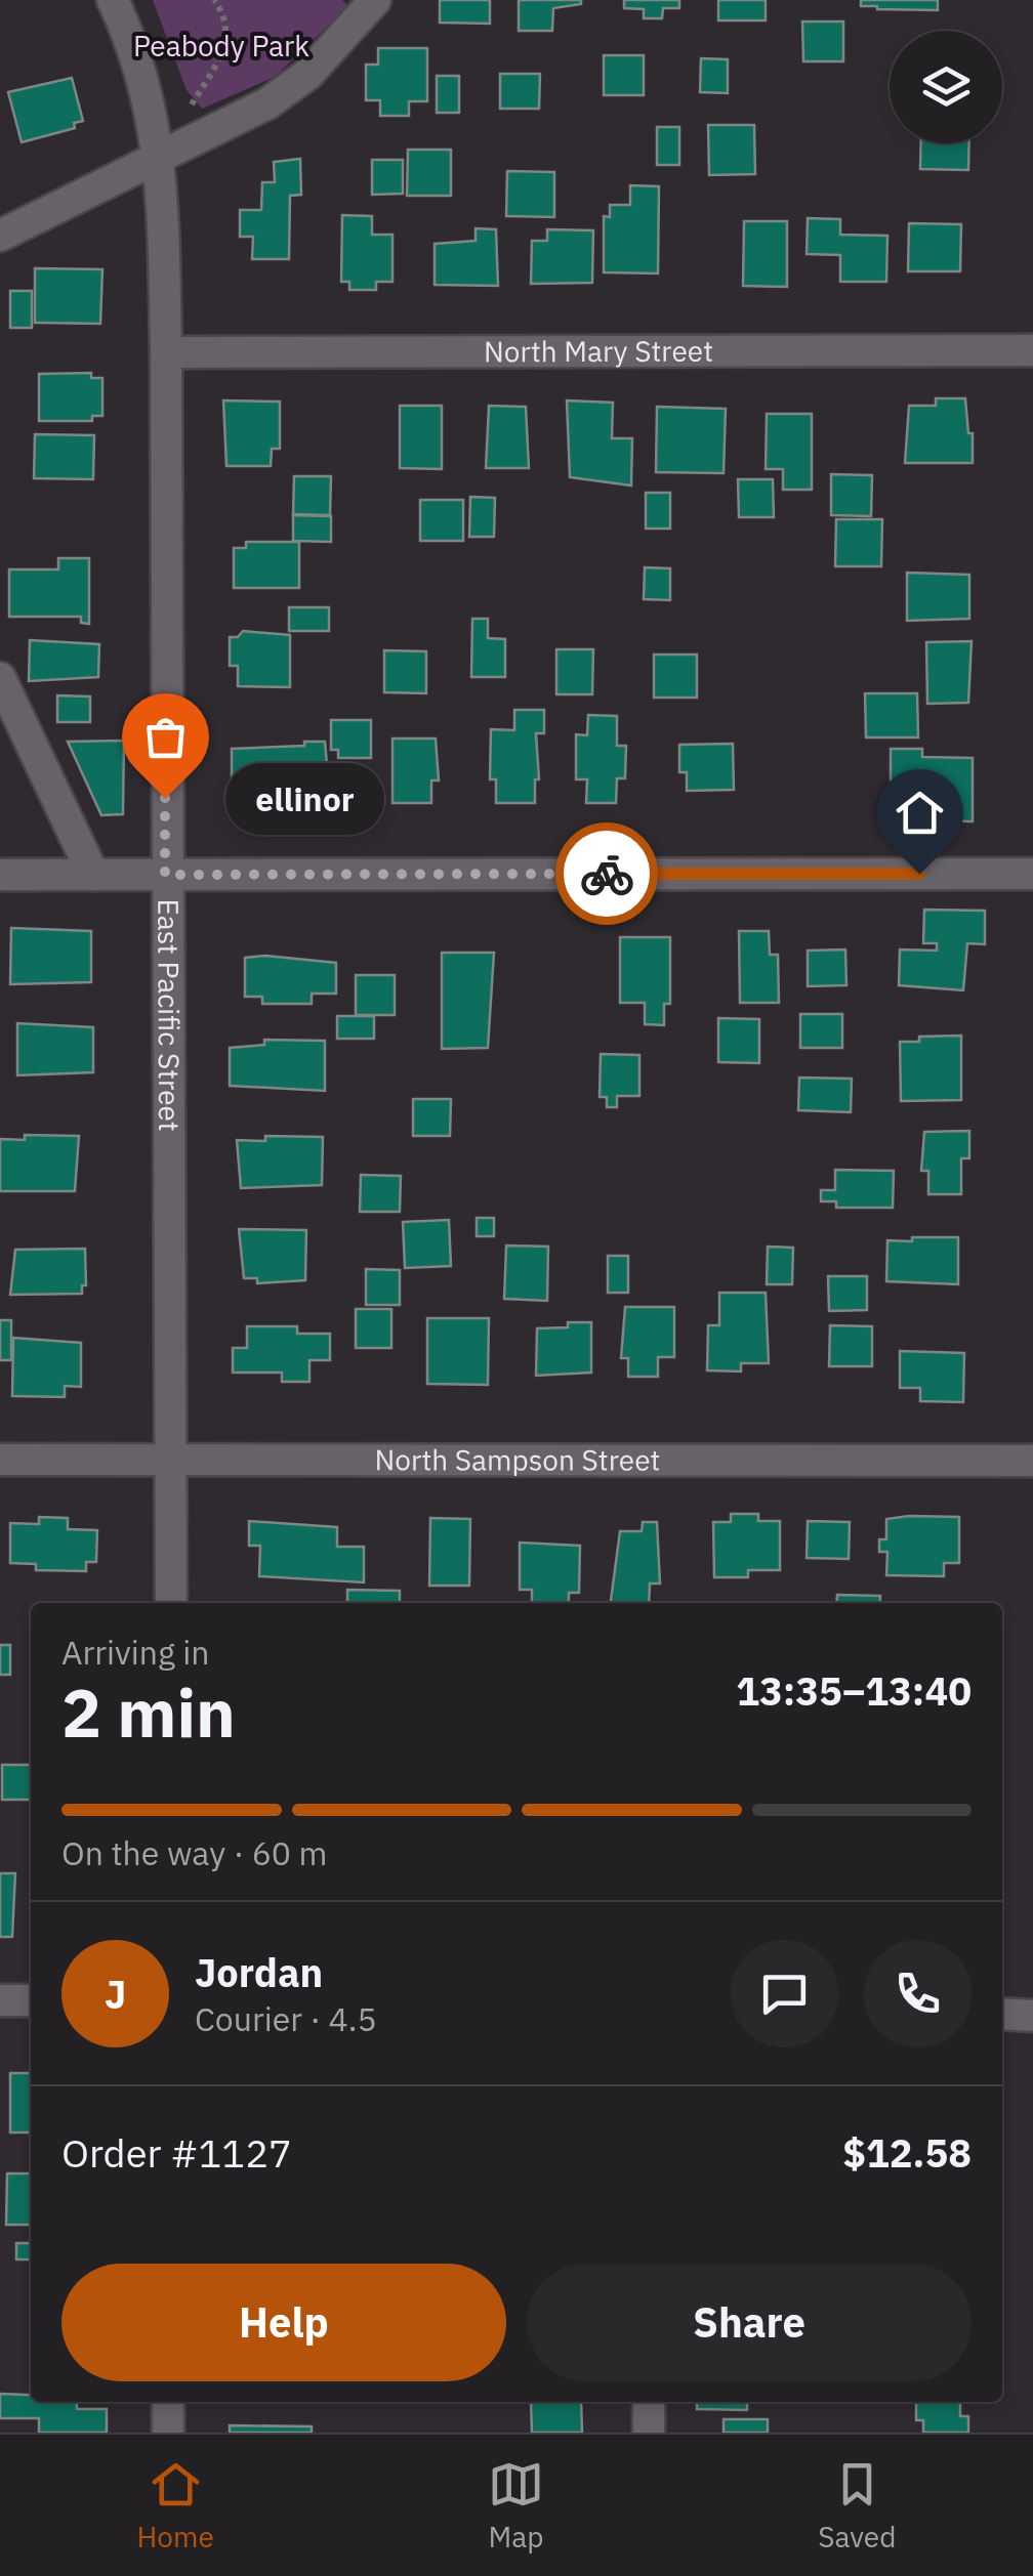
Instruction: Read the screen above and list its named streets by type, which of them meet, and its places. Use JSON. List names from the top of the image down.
{
  "streets": {
    "street": ["North Mary Street", "East Pacific Street", "North Sampson Street"]
  },
  "crossings": [
    ["North Mary Street", "East Pacific Street"],
    ["East Pacific Street", "North Sampson Street"]
  ],
  "parks": ["Peabody Park"],
  "places": ["ellinor"],
  "page": {
    "bubble": "ellinor",
    "heading": ["2 min", "Arriving in", "13:35–13:40"],
    "panel": [
      "Jordan",
      "Courier · 4.5",
      "Order #1127",
      "$12.58"
    ],
    "bar": "On the way · 60 m",
    "round": "J",
    "buttons": ["Help", "Share"],
    "tabs": ["Home", "Map", "Saved"]
  }
}
